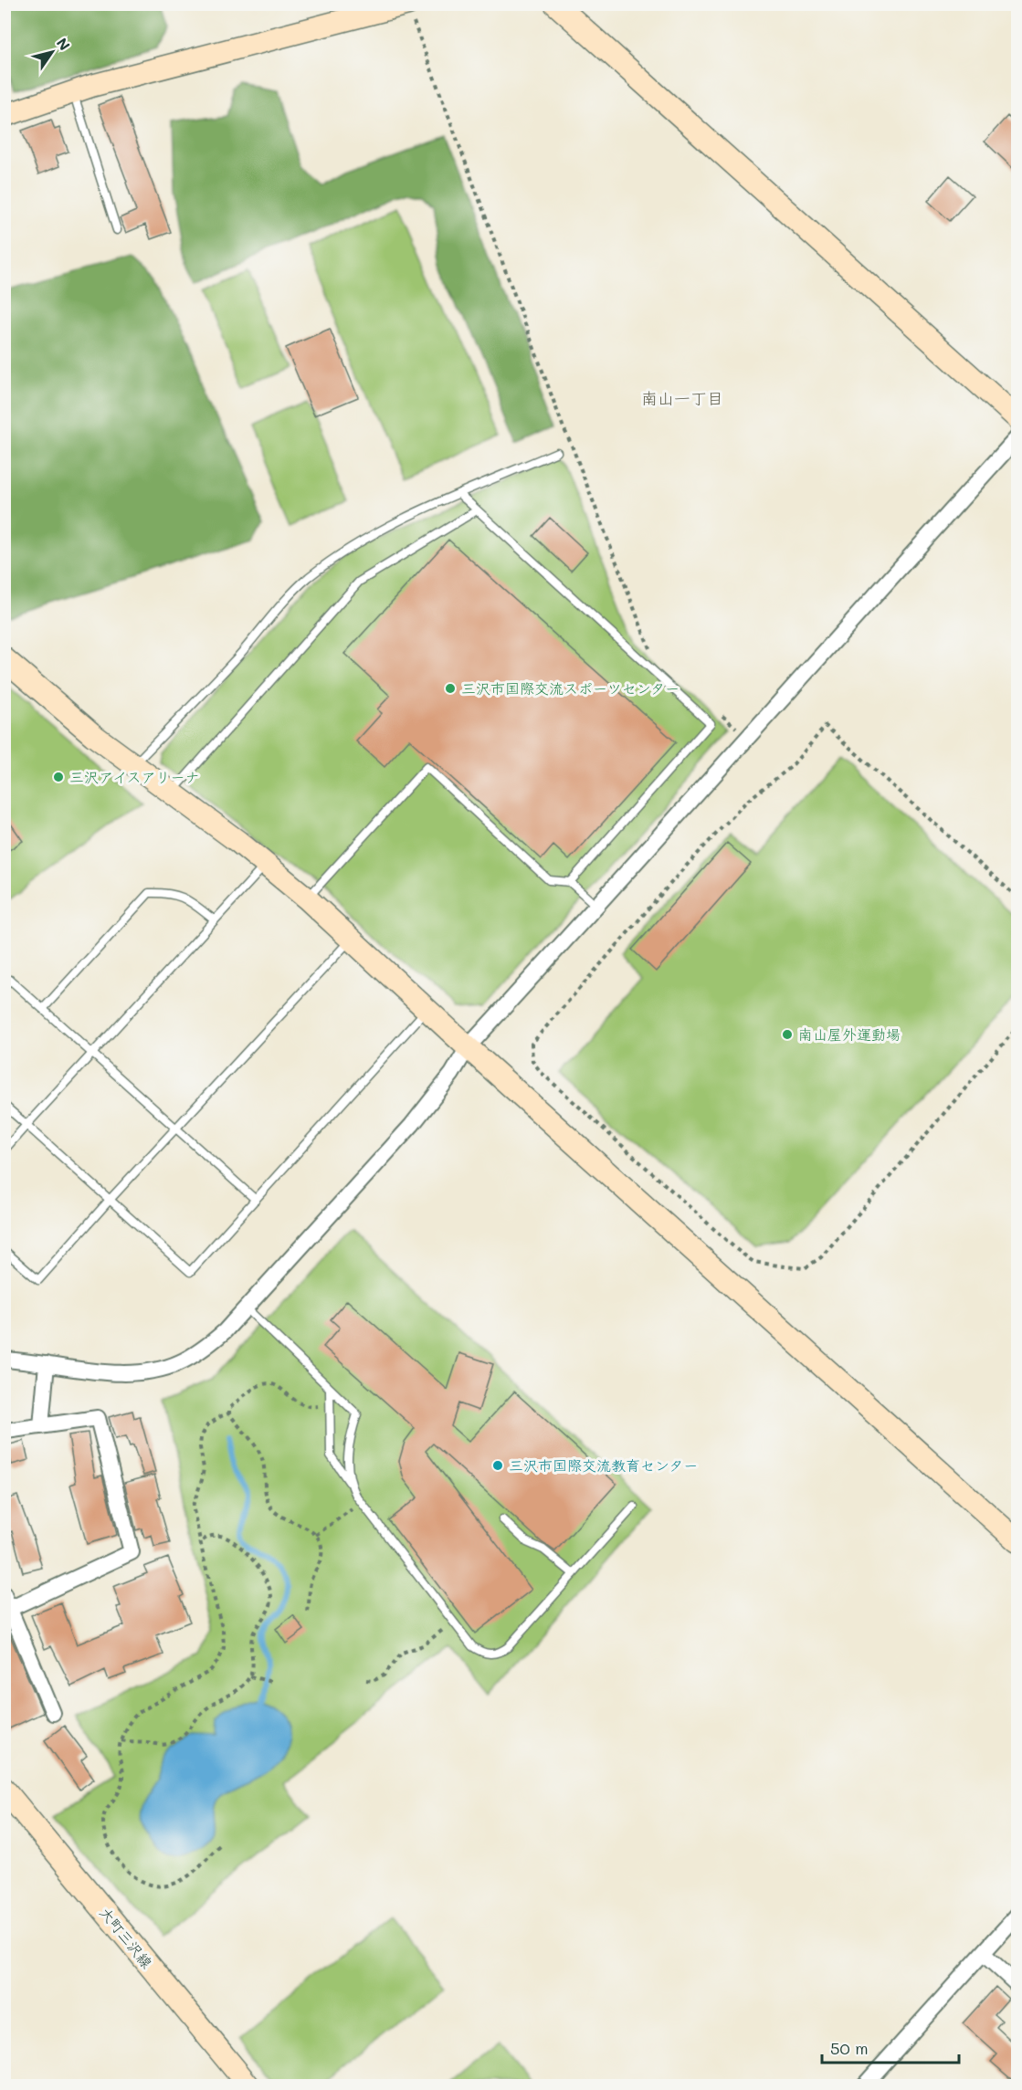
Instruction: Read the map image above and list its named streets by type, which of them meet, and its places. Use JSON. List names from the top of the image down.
{
  "streets": {
    "street": ["大町三沢線"]
  },
  "districts": ["南山一丁目"],
  "places": [
    "三沢市国際交流スポーツセンター",
    "三沢アイスアリーナ",
    "南山屋外運動場",
    "三沢市国際交流教育センター"
  ],
  "scale_bar": "50 m",
  "north": "top right"
}
